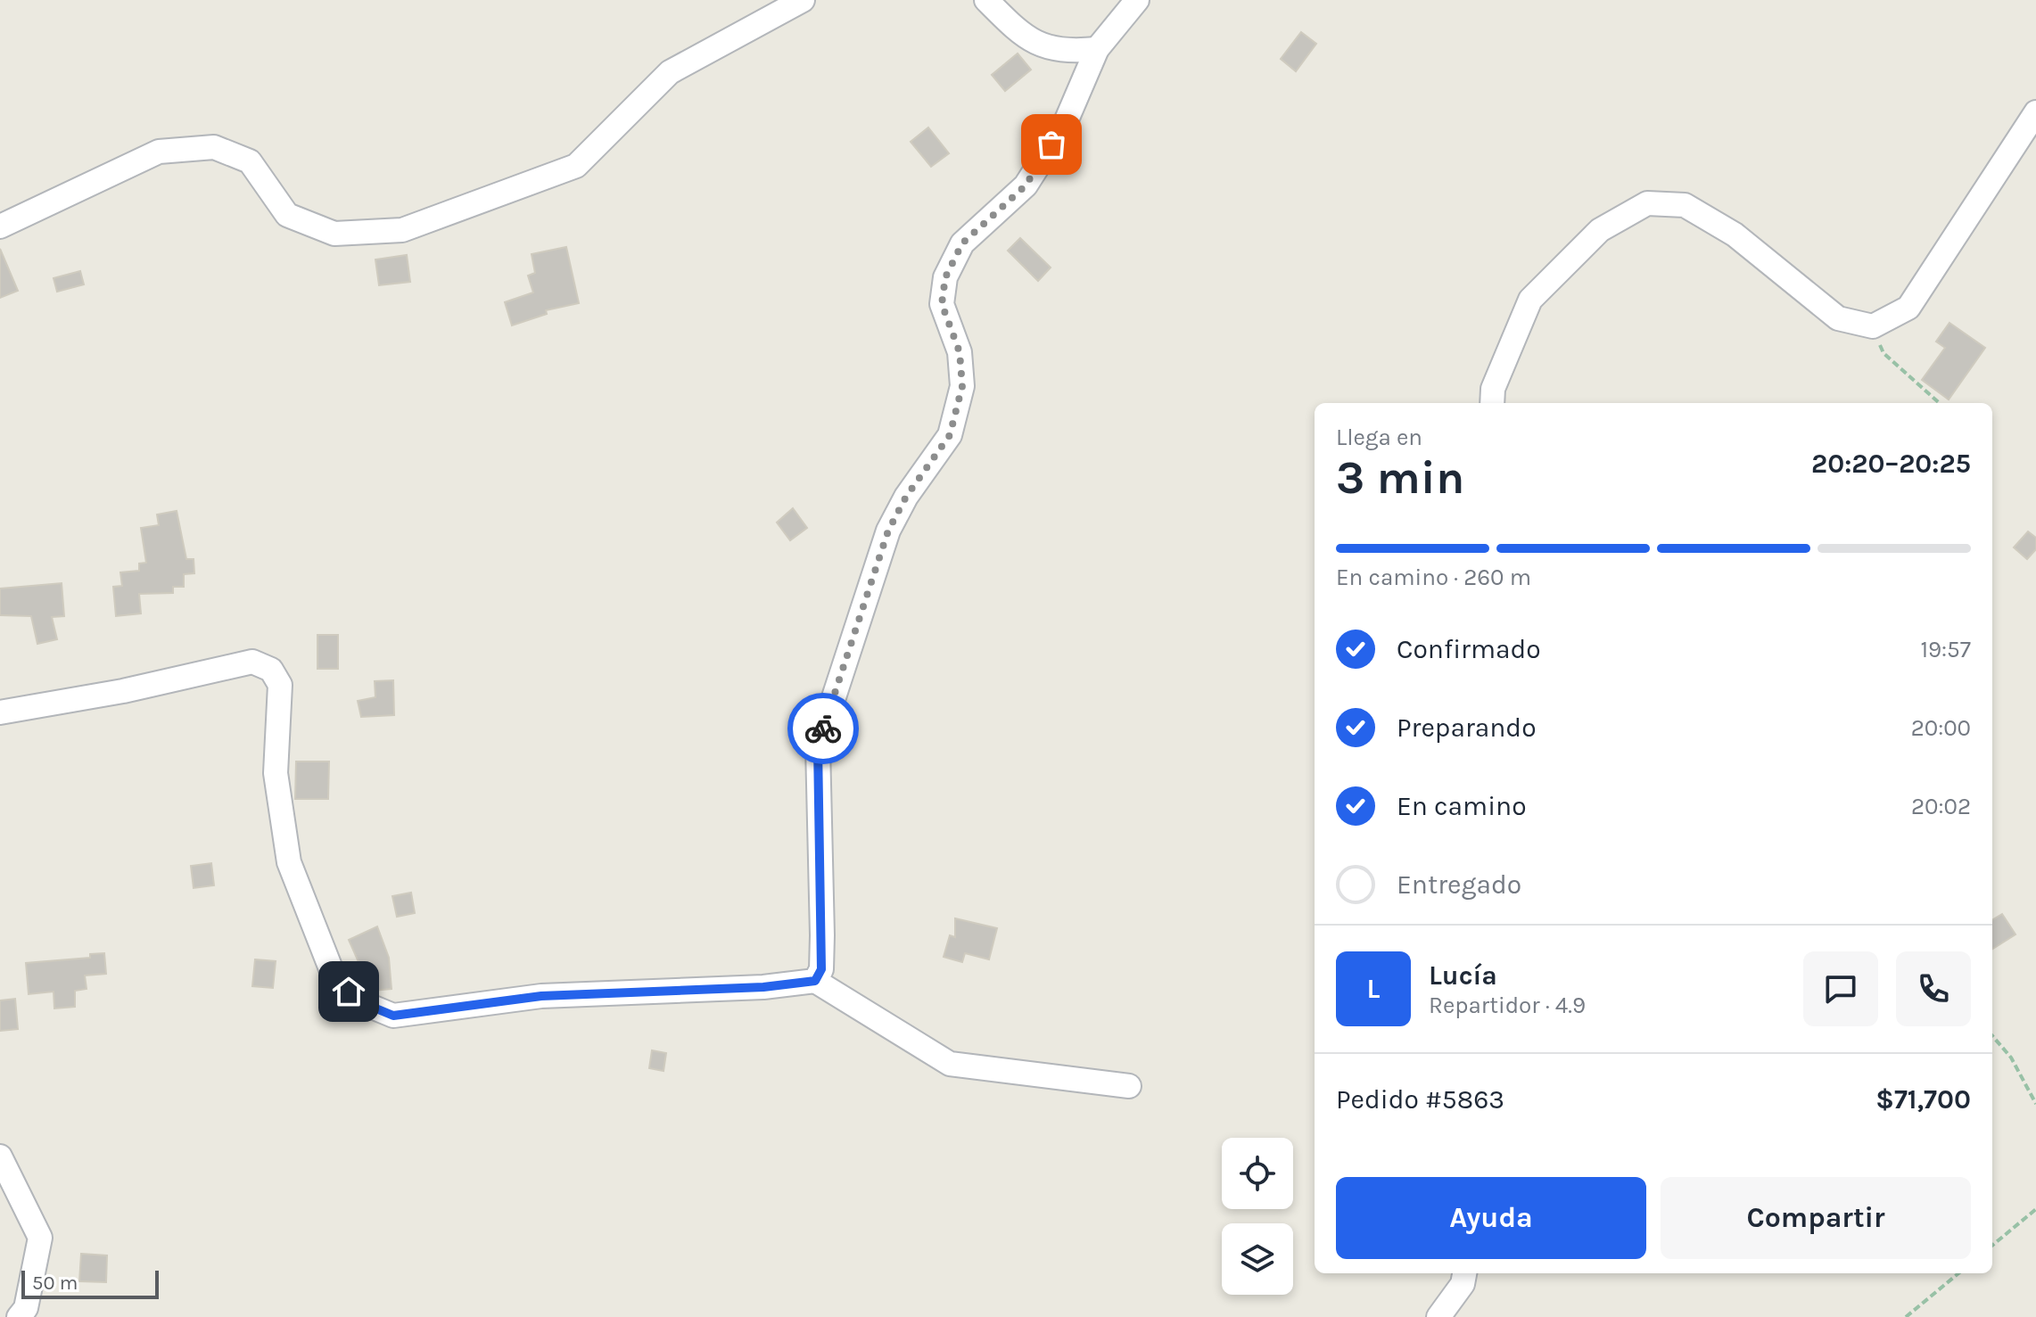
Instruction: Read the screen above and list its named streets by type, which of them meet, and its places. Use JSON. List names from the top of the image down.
{
  "scale_bar": "50 m",
  "page": {
    "heading": ["3 min", "Llega en", "20:20–20:25"],
    "panel": [
      "Lucía",
      "Repartidor · 4.9",
      "Pedido #5863",
      "$71,700"
    ],
    "bar": "En camino · 260 m",
    "list": [
      ["Confirmado", "19:57"],
      ["Preparando", "20:00"],
      ["En camino", "20:02"],
      "Entregado"
    ],
    "round": "L",
    "buttons": ["Ayuda", "Compartir"],
    "scale": "50 m"
  }
}
